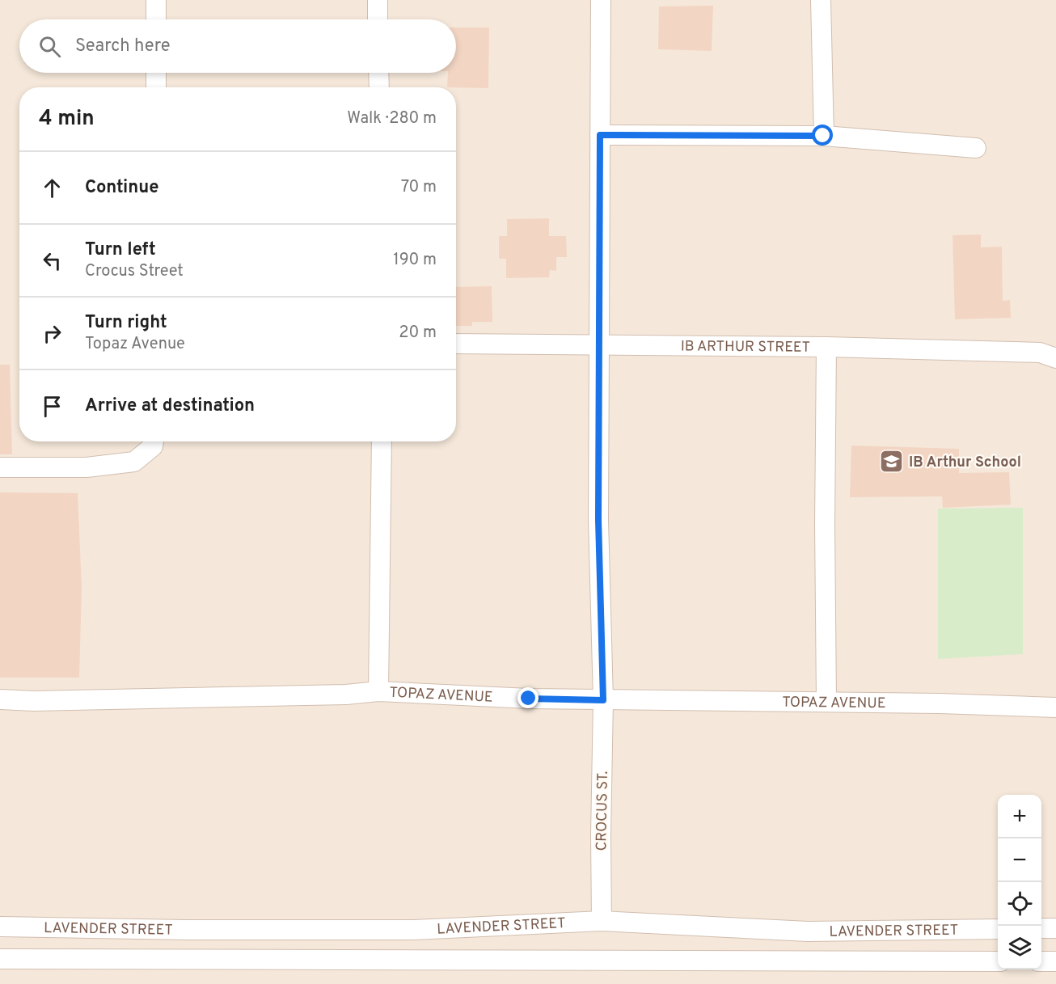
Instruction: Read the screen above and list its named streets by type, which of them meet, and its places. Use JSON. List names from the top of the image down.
{
  "streets": {
    "street": [
      "IB ARTHUR STREET",
      "TOPAZ AVENUE",
      "CROCUS ST.",
      "LAVENDER STREET"
    ]
  },
  "crossings": [
    ["IB ARTHUR STREET", "CROCUS ST."],
    ["TOPAZ AVENUE", "CROCUS ST."],
    ["CROCUS ST.", "LAVENDER STREET"]
  ],
  "places": {
    "school or university": ["IB Arthur School"]
  },
  "page": {
    "search": "Search here",
    "heading": ["4 min", "Walk · 280 m"],
    "list": [
      ["Continue", "70 m"],
      ["Turn left", "Crocus Street", "190 m"],
      ["Turn right", "Topaz Avenue", "20 m"],
      "Arrive at destination"
    ],
    "map_buttons": ["+", "−"]
  }
}
